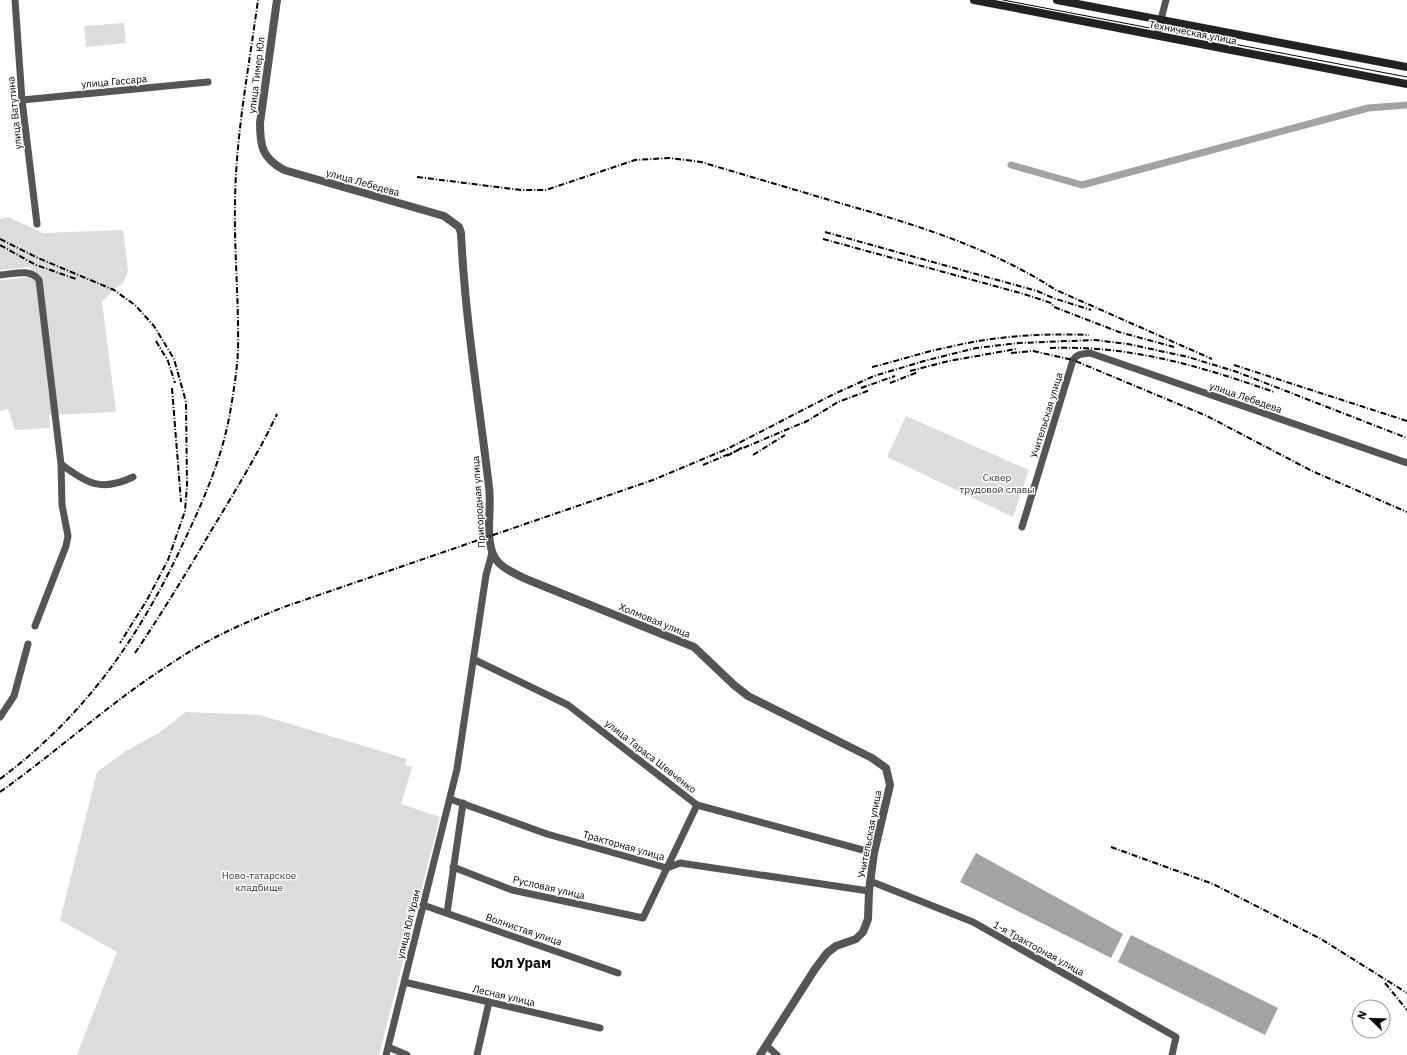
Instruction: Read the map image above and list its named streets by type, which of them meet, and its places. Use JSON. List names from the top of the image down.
{
  "streets": {
    "main road": ["Техническая улица"],
    "street": [
      "улица Тимер Юл",
      "улица Гассара",
      "улица Ватутина",
      "улица Лебедева",
      "Учительская улица",
      "Пригородная улица",
      "Холмовая улица",
      "улица Тараса Шевченко",
      "Тракторная улица",
      "Русловая улица",
      "улица Юл Урам",
      "Волнистая улица",
      "1-я Тракторная улица",
      "Лесная улица"
    ]
  },
  "crossings": [
    ["улица Тимер Юл", "улица Лебедева"],
    ["улица Гассара", "улица Ватутина"],
    ["улица Лебедева", "Учительская улица"],
    ["улица Лебедева", "Пригородная улица"],
    ["Учительская улица", "Холмовая улица"],
    ["Учительская улица", "улица Тараса Шевченко"],
    ["Учительская улица", "Тракторная улица"],
    ["Учительская улица", "1-я Тракторная улица"],
    ["Пригородная улица", "Холмовая улица"],
    ["Пригородная улица", "улица Тараса Шевченко"],
    ["Пригородная улица", "Тракторная улица"],
    ["Пригородная улица", "улица Юл Урам"],
    ["Тракторная улица", "Русловая улица"],
    ["Тракторная улица", "улица Юл Урам"],
    ["улица Юл Урам", "Волнистая улица"],
    ["улица Юл Урам", "Лесная улица"]
  ],
  "districts": ["Юл Урам"],
  "parks": ["Сквер трудовой славы", "Ново-татарское кладбище"],
  "north": "top left"
}
